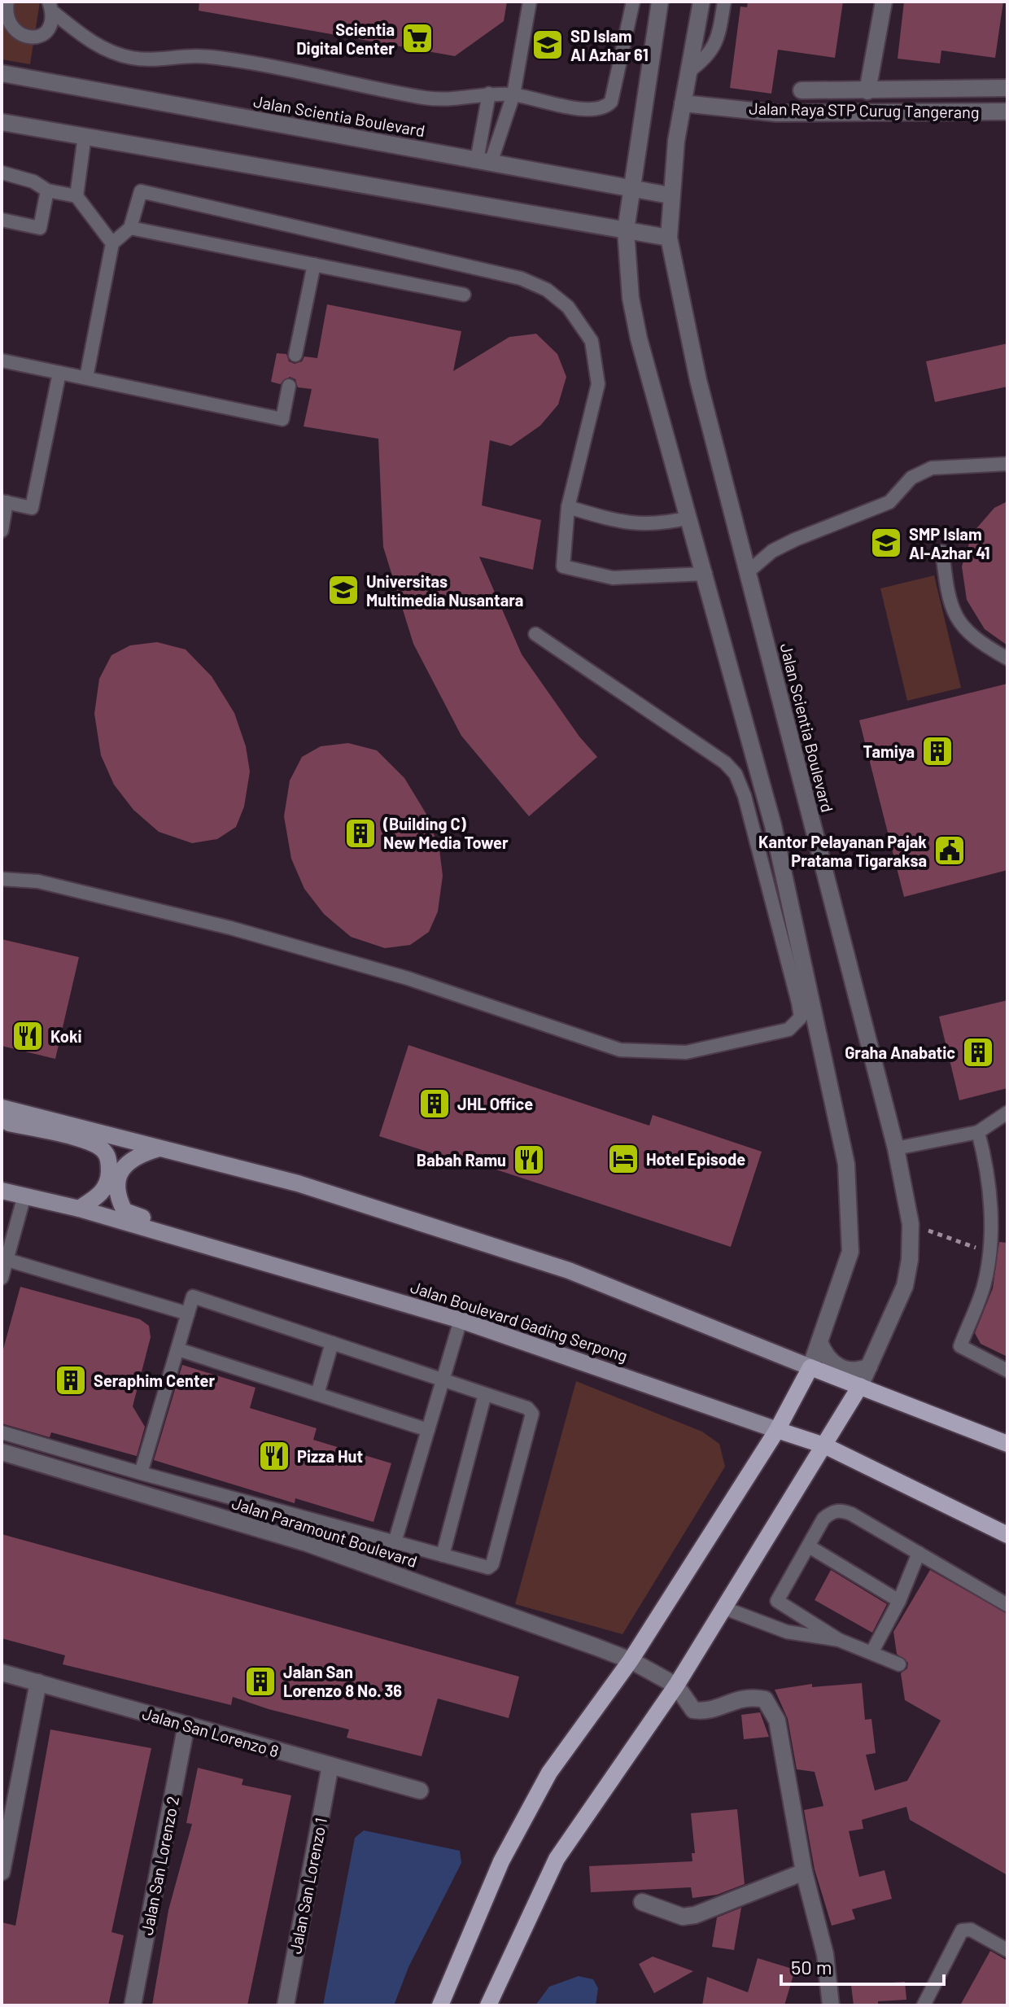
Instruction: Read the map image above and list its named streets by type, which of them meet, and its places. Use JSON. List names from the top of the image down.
{
  "streets": {
    "main road": ["Jalan Scientia Boulevard", "Jalan Boulevard Gading Serpong"],
    "street": [
      "Jalan Raya STP Curug Tangerang",
      "Jalan Paramount Boulevard",
      "Jalan San Lorenzo 8",
      "Jalan San Lorenzo 2",
      "Jalan San Lorenzo 1"
    ]
  },
  "crossings": [
    ["Jalan Raya STP Curug Tangerang", "Jalan Scientia Boulevard"],
    ["Jalan Scientia Boulevard", "Jalan Boulevard Gading Serpong"],
    ["Jalan San Lorenzo 8", "Jalan San Lorenzo 2"],
    ["Jalan San Lorenzo 8", "Jalan San Lorenzo 1"]
  ],
  "places": {
    "supermarket": ["Scientia Digital Center"],
    "school or university": ["SD Islam Al Azhar 61", "SMP Islam Al-Azhar 41", "Universitas Multimedia Nusantara"],
    "building": [
      "Tamiya",
      "(Building C) New Media Tower",
      "Graha Anabatic",
      "JHL Office",
      "Seraphim Center",
      "Jalan San Lorenzo 8 No. 36"
    ],
    "public building": ["Kantor Pelayanan Pajak Pratama Tigaraksa"],
    "restaurant": ["Koki", "Babah Ramu", "Pizza Hut"],
    "hotel": ["Hotel Episode"]
  },
  "scale_bar": "50 m"
}
